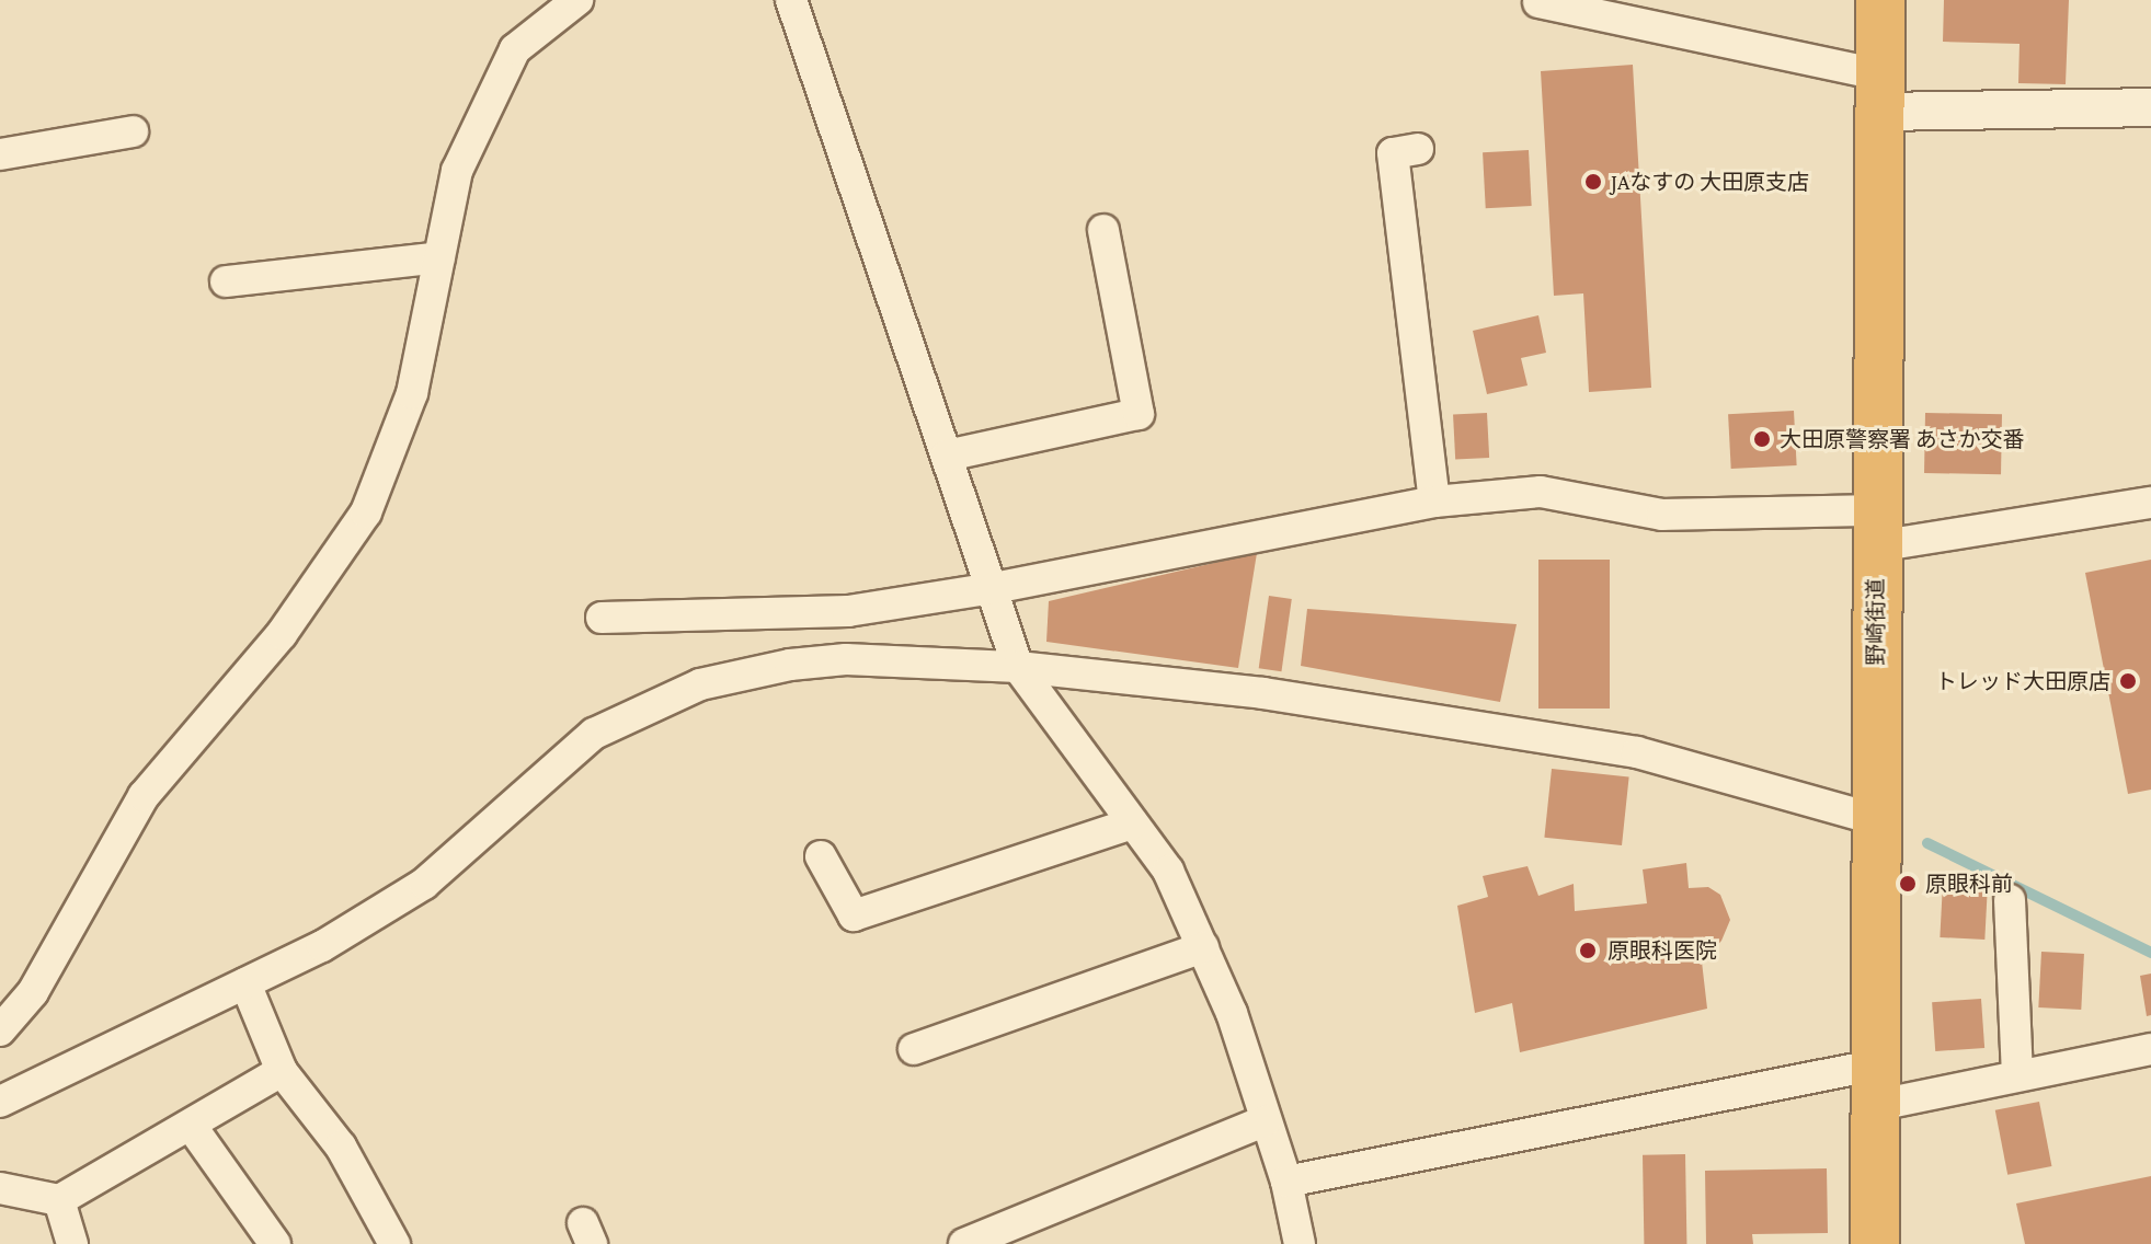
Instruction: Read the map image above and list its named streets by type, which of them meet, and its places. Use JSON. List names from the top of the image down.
{
  "streets": {
    "highway": ["野崎街道"]
  },
  "places": [
    "JAなすの 大田原支店",
    "大田原警察署 あさか交番",
    "トレッド大田原店",
    "原眼科前",
    "原眼科医院"
  ]
}
